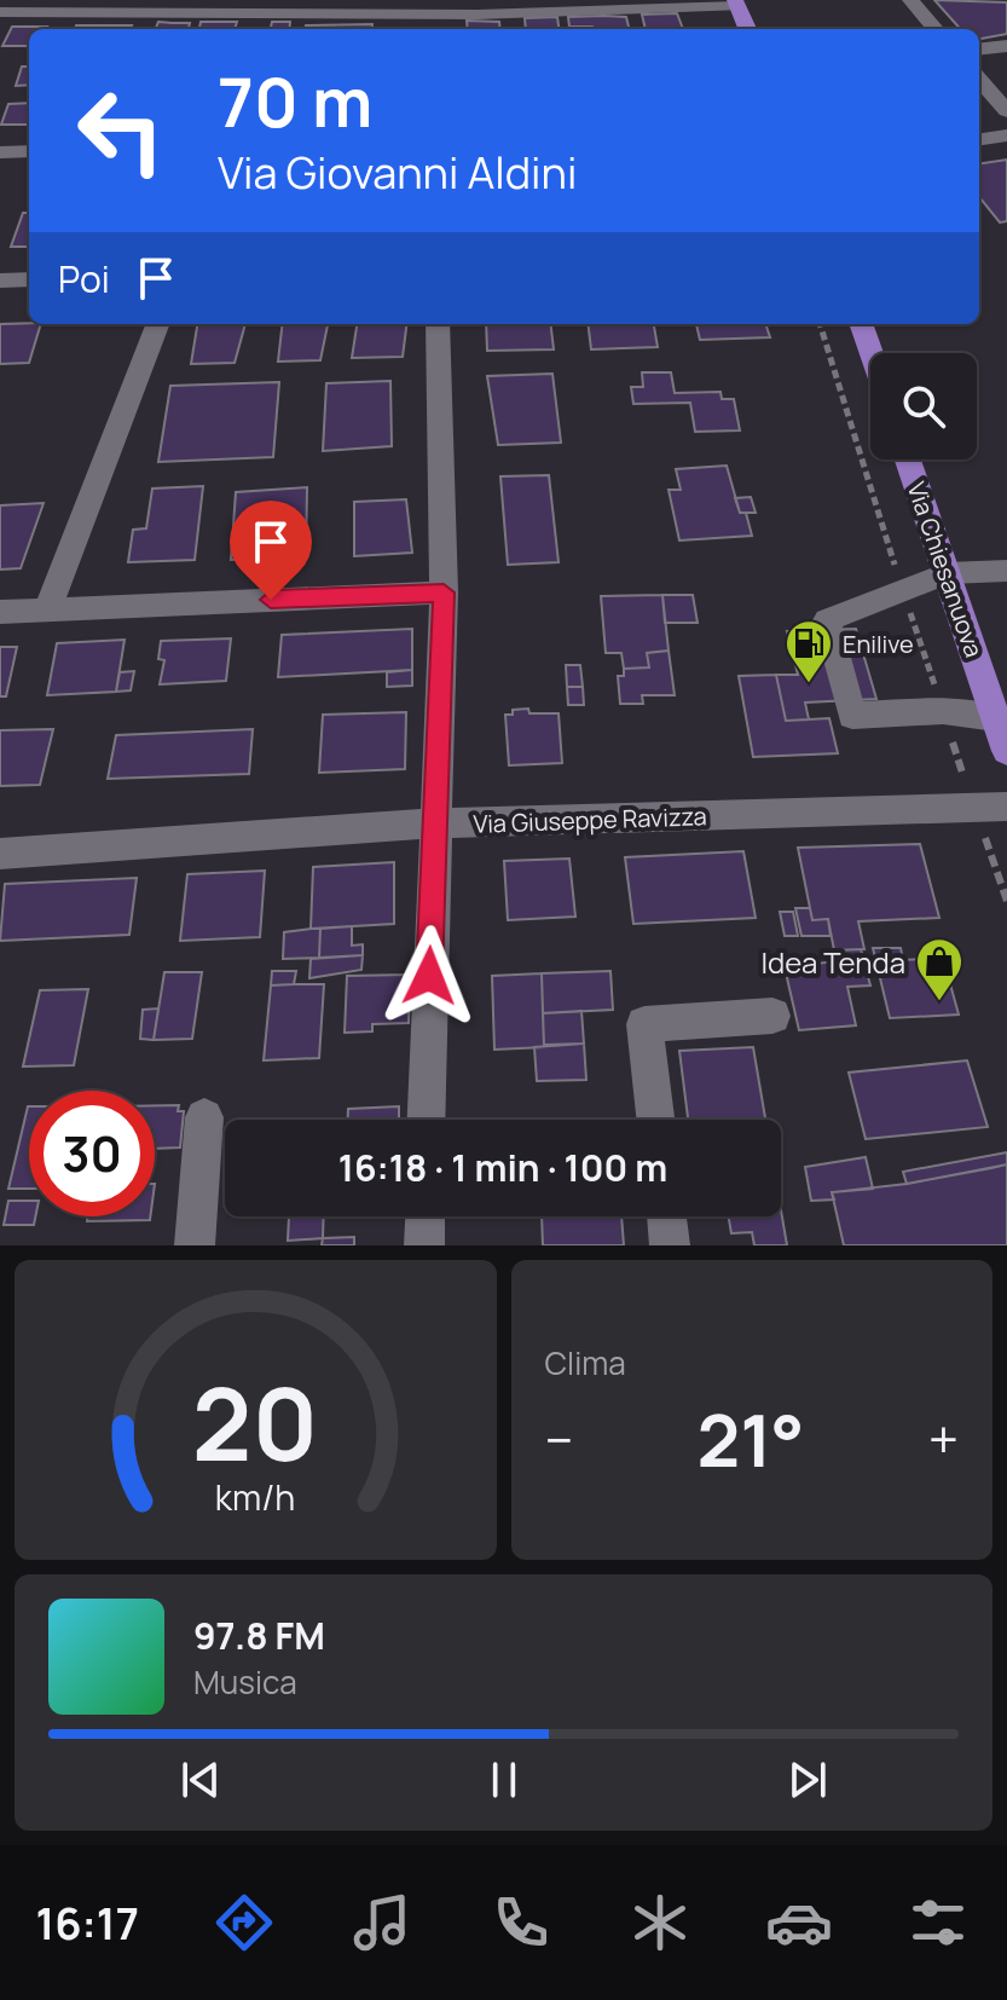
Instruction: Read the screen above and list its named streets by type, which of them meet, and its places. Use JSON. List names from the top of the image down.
{
  "streets": {
    "main road": ["Via Chiesanuova"],
    "street": ["Via Giuseppe Ravizza"]
  },
  "places": {
    "fuel station": ["Enilive"],
    "shop": ["Idea Tenda"]
  },
  "page": {
    "turn": ["70 m", "Via Giovanni Aldini"],
    "then": "Poi",
    "limit": "30",
    "trip": "16:18 · 1 min · 100 m",
    "tile": "Clima",
    "heat": ["−", "21°", "+"],
    "song": ["97.8 FM", "Musica"],
    "tabs": "16:17",
    "gauge": ["20", "km/h"]
  }
}
